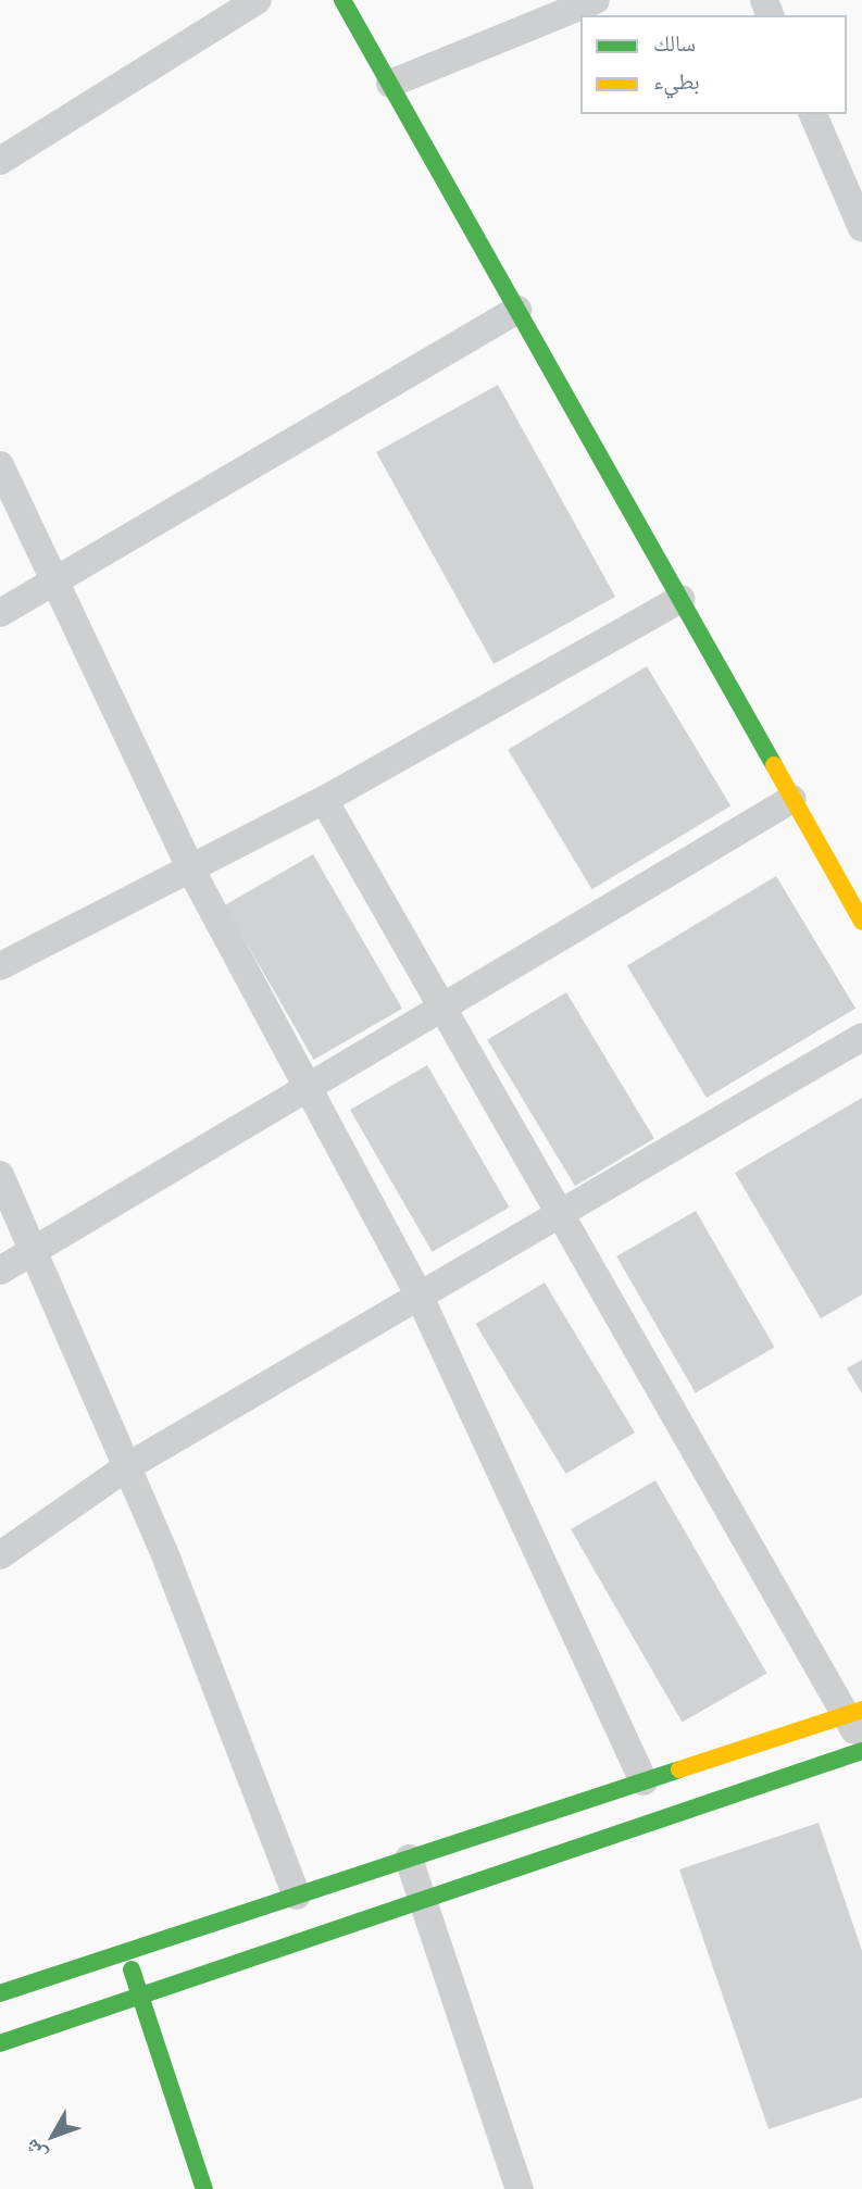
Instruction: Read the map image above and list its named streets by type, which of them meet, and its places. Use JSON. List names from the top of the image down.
{
  "legend": ["سالك", "بطيء"],
  "north": "bottom left"
}
